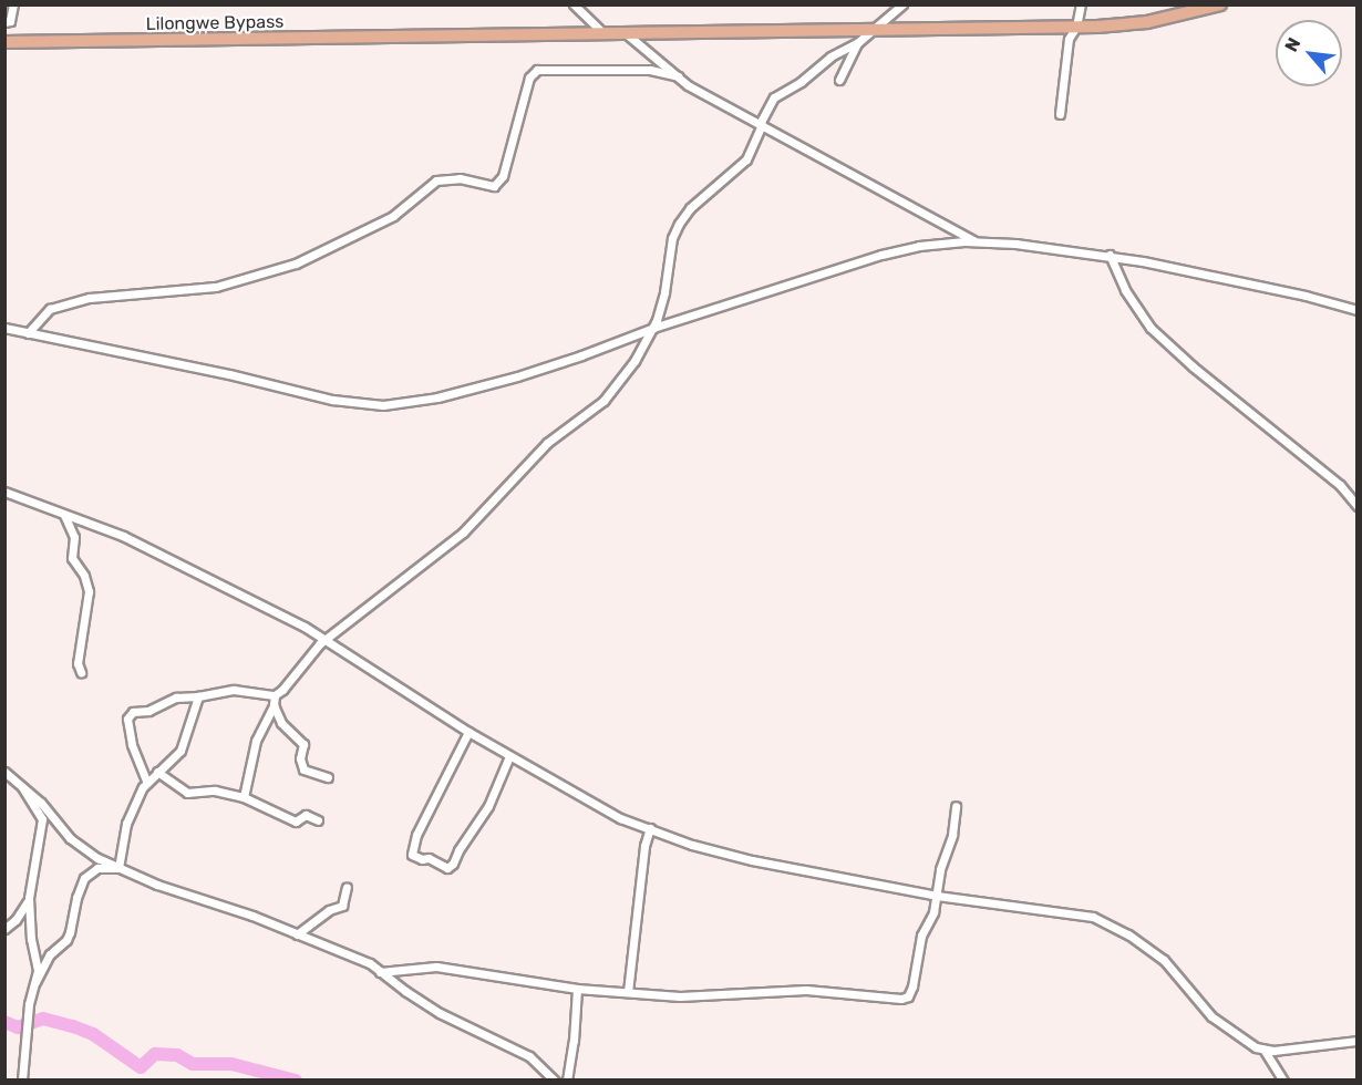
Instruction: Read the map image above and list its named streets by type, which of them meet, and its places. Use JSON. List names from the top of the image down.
{
  "streets": {
    "main road": ["Lilongwe Bypass"]
  },
  "north": "top left"
}
